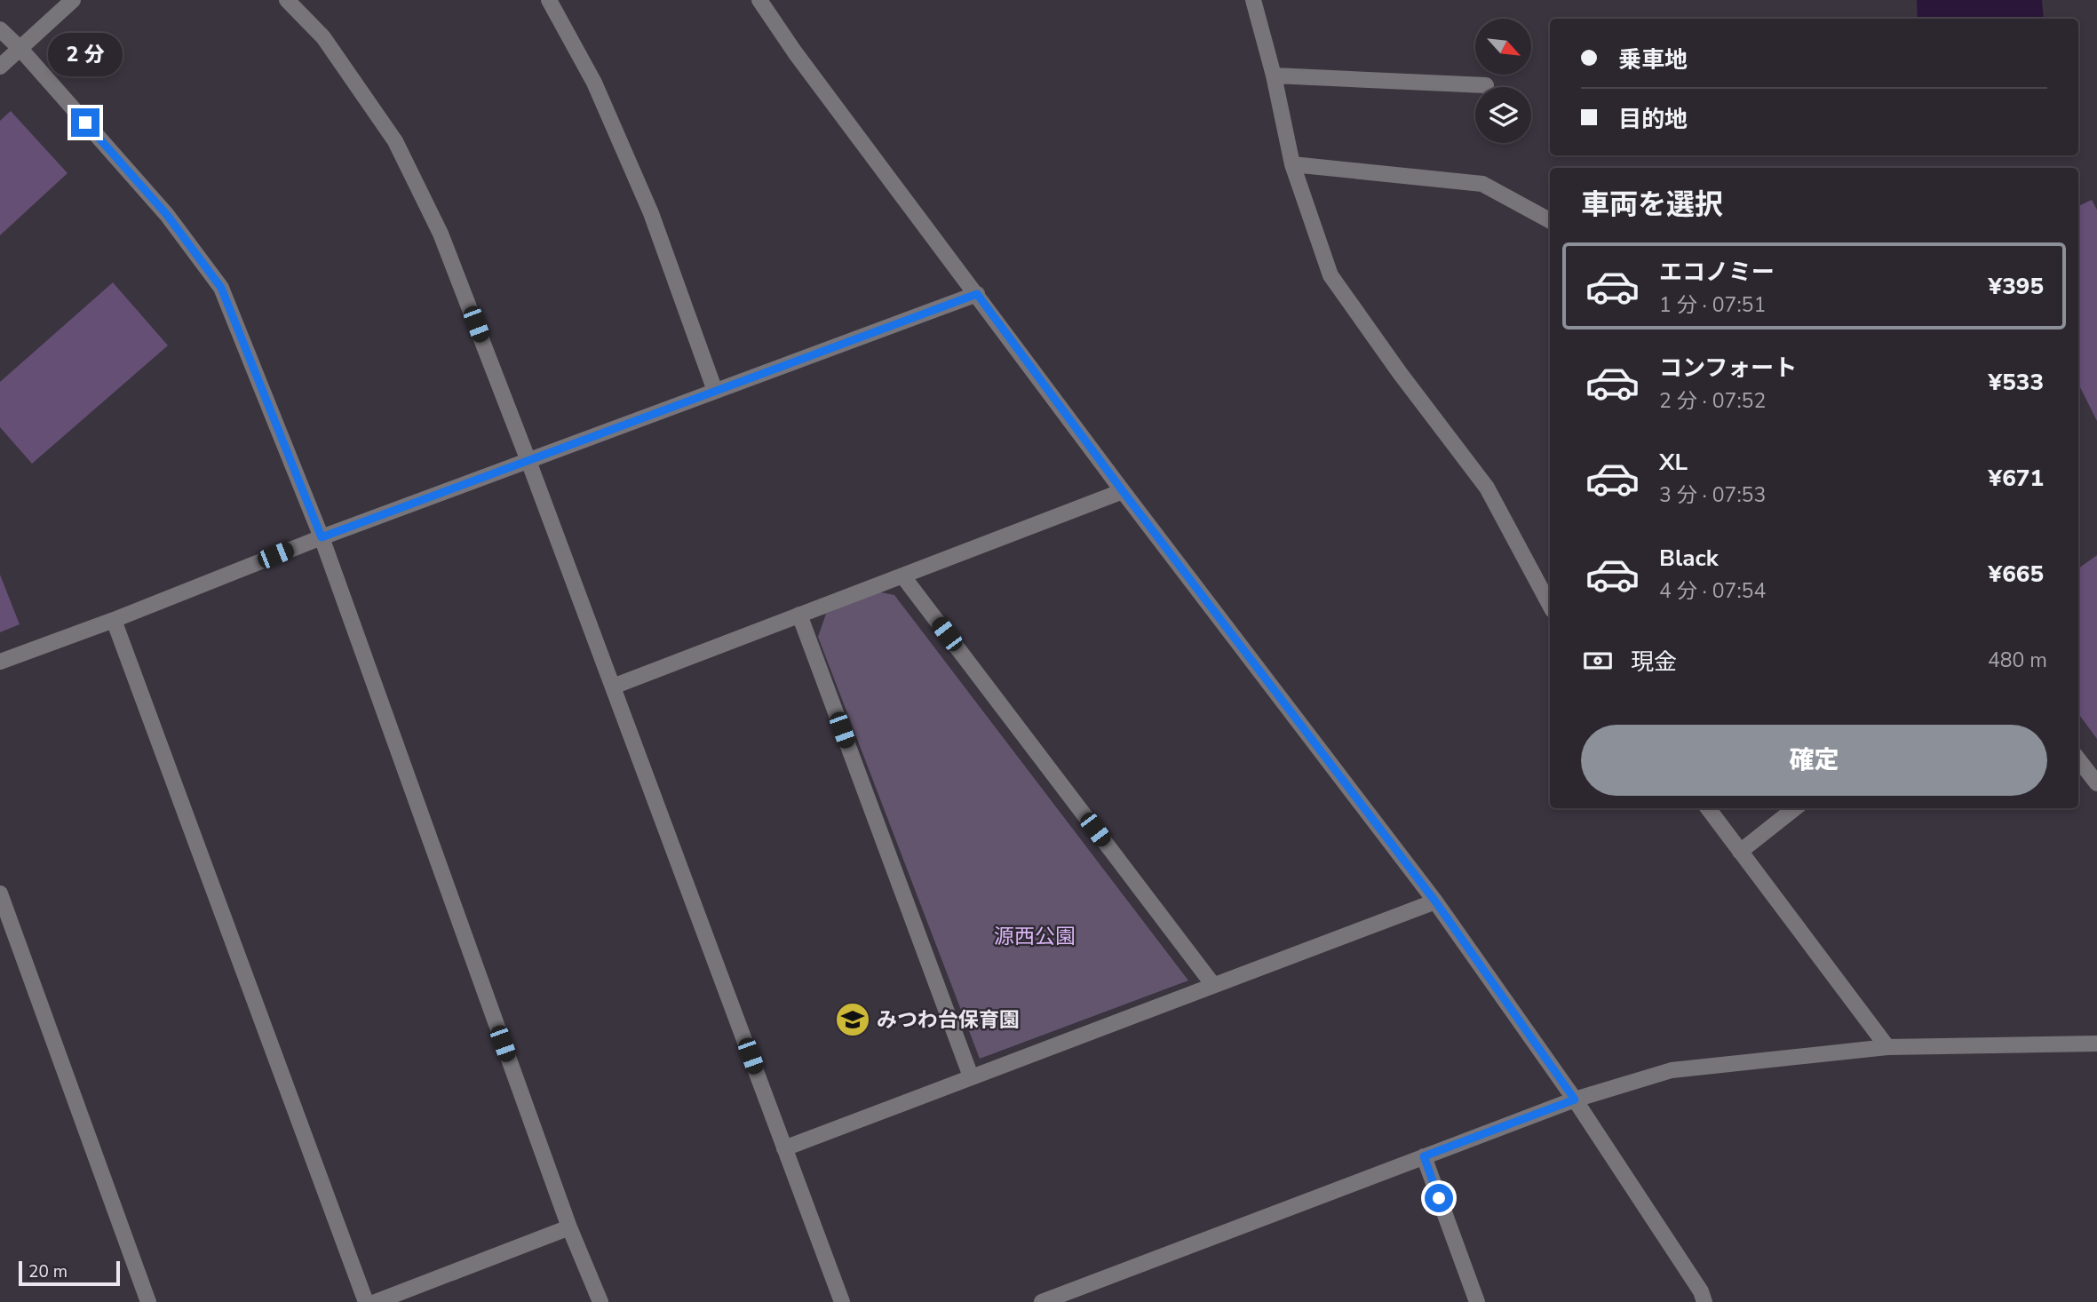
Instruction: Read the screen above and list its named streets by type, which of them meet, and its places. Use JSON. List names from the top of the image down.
{
  "parks": ["源西公園"],
  "places": {
    "school or university": ["みつわ台保育園"]
  },
  "scale_bar": "20 m",
  "north": "bottom right",
  "page": {
    "banner": ["乗車地", "目的地"],
    "bubble": "2 分",
    "heading": "車両を選択",
    "list": [
      {
        "name": "エコノミー",
        "note": "1 分 · 07:51",
        "value": "¥395"
      },
      {
        "name": "コンフォート",
        "note": "2 分 · 07:52",
        "value": "¥533"
      },
      {
        "name": "XL",
        "note": "3 分 · 07:53",
        "value": "¥671"
      },
      {
        "name": "Black",
        "note": "4 分 · 07:54",
        "value": "¥665"
      }
    ],
    "pay": ["現金", "480 m"],
    "buttons": "確定",
    "scale": "20 m"
  }
}
